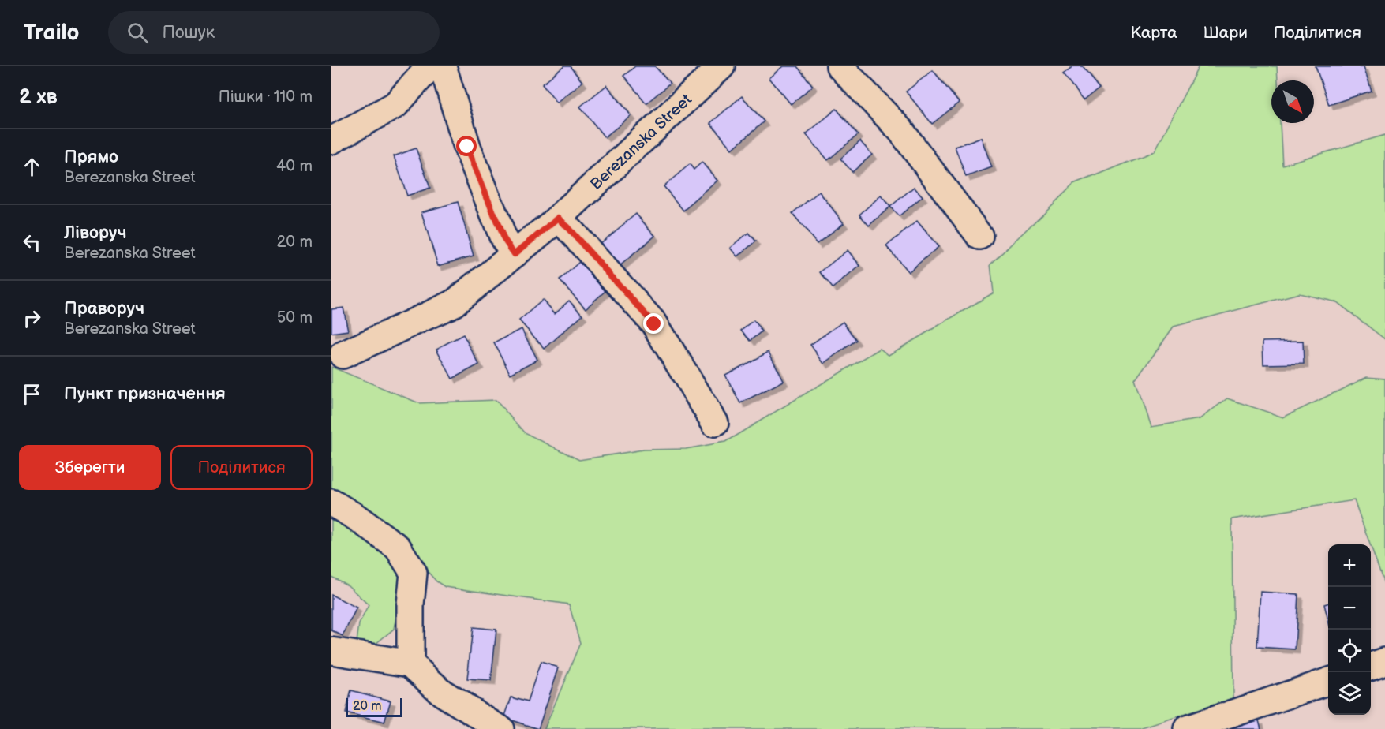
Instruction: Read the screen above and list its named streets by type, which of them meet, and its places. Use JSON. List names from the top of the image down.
{
  "streets": {
    "street": ["Berezanska Street"]
  },
  "scale_bar": "20 m",
  "north": "bottom right",
  "page": {
    "header": "Trailo",
    "search": "Пошук",
    "nav": ["Карта", "Шари", "Поділитися"],
    "heading": ["2 хв", "Пішки · 110 m"],
    "list": [
      ["Прямо", "Berezanska Street", "40 m"],
      ["Ліворуч", "Berezanska Street", "20 m"],
      ["Праворуч", "Berezanska Street", "50 m"],
      "Пункт призначення"
    ],
    "buttons": ["Зберегти", "Поділитися"],
    "map_buttons": ["+", "−"],
    "scale": "20 m"
  }
}
